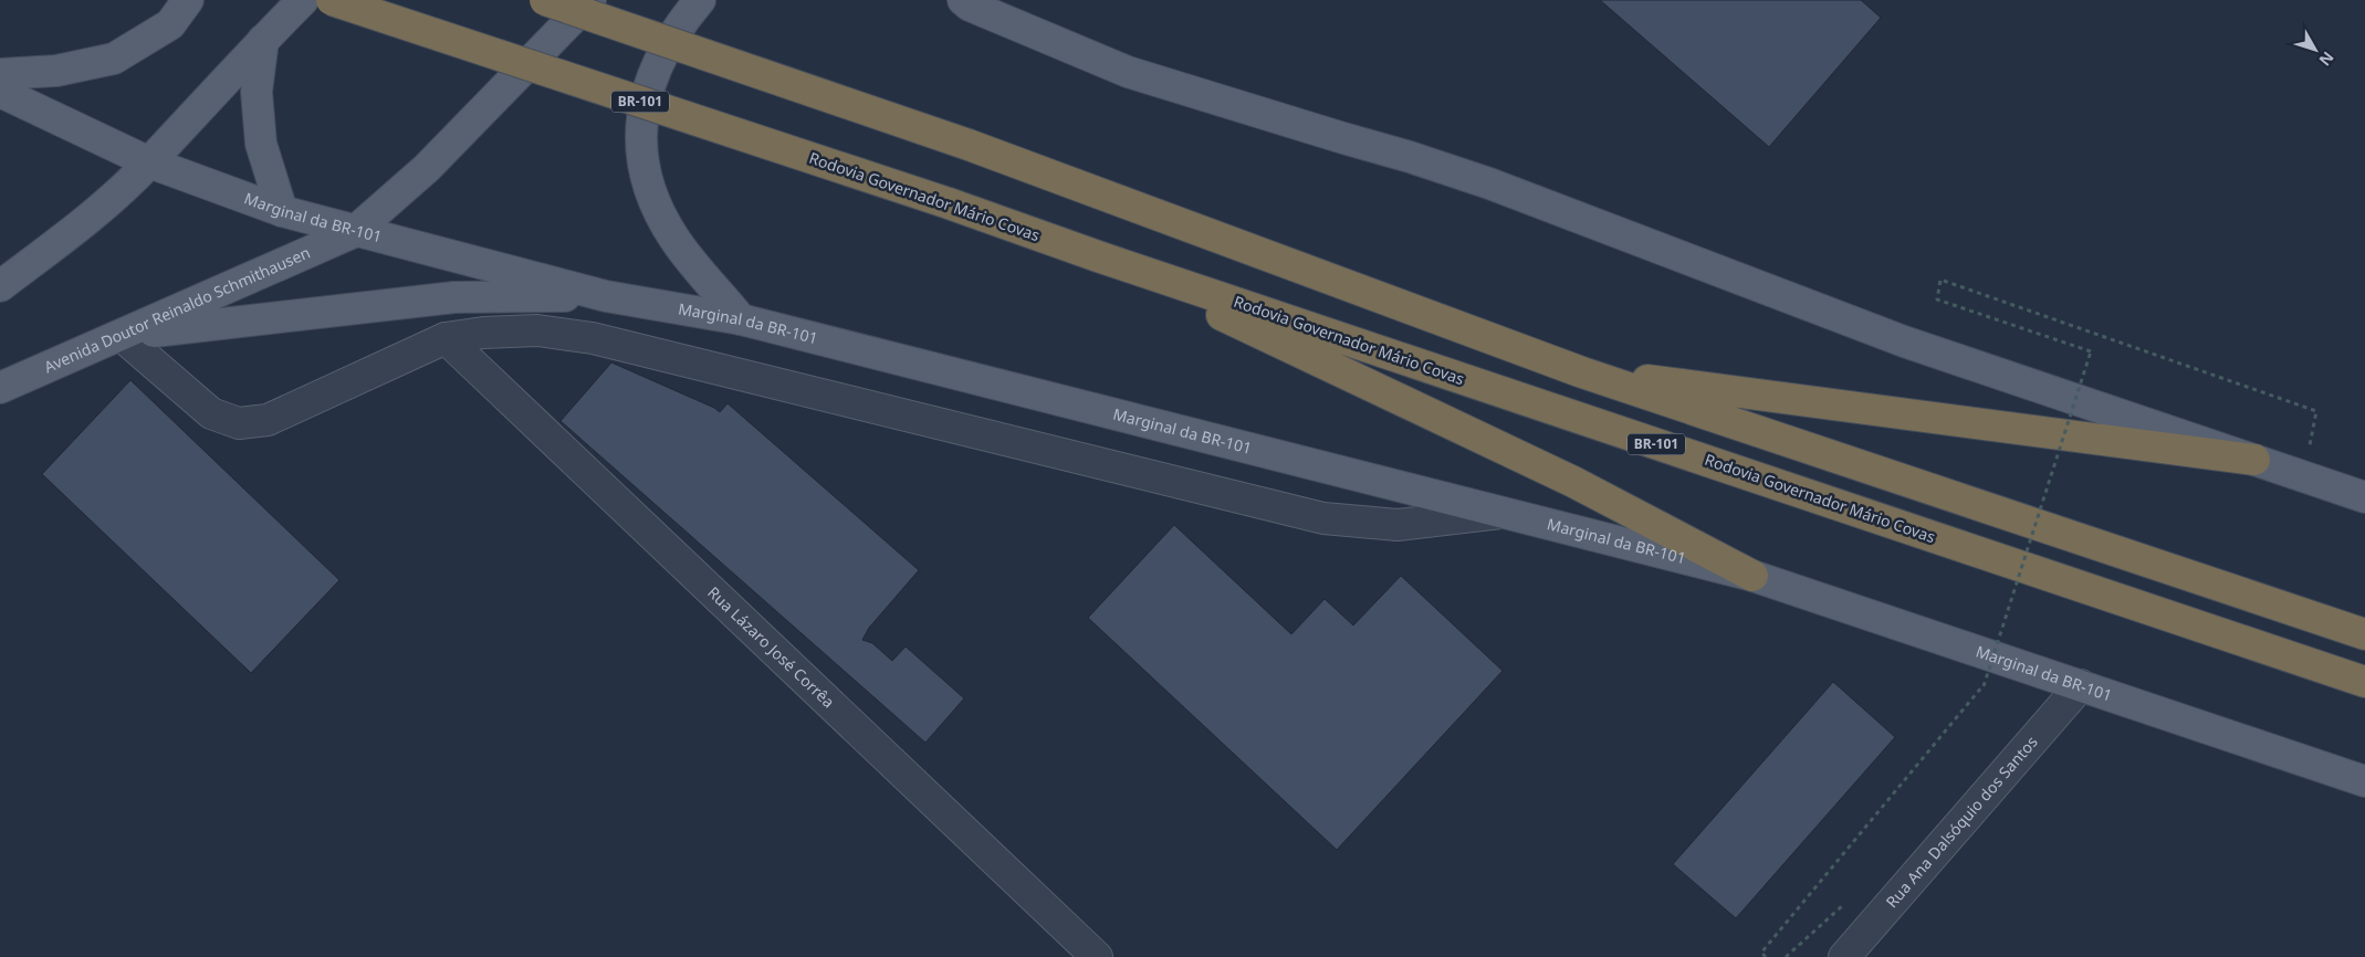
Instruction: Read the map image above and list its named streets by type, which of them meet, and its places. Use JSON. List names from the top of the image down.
{
  "streets": {
    "highway": ["BR-101", "Rodovia Governador Mário Covas"],
    "main road": ["Marginal da BR-101", "Avenida Doutor Reinaldo Schmithausen"],
    "street": ["Rua Lázaro José Corrêa", "Rua Ana Dalsóquio dos Santos"]
  },
  "crossings": [
    ["Marginal da BR-101", "Avenida Doutor Reinaldo Schmithausen"],
    ["Marginal da BR-101", "Rua Ana Dalsóquio dos Santos"]
  ],
  "north": "bottom right"
}
